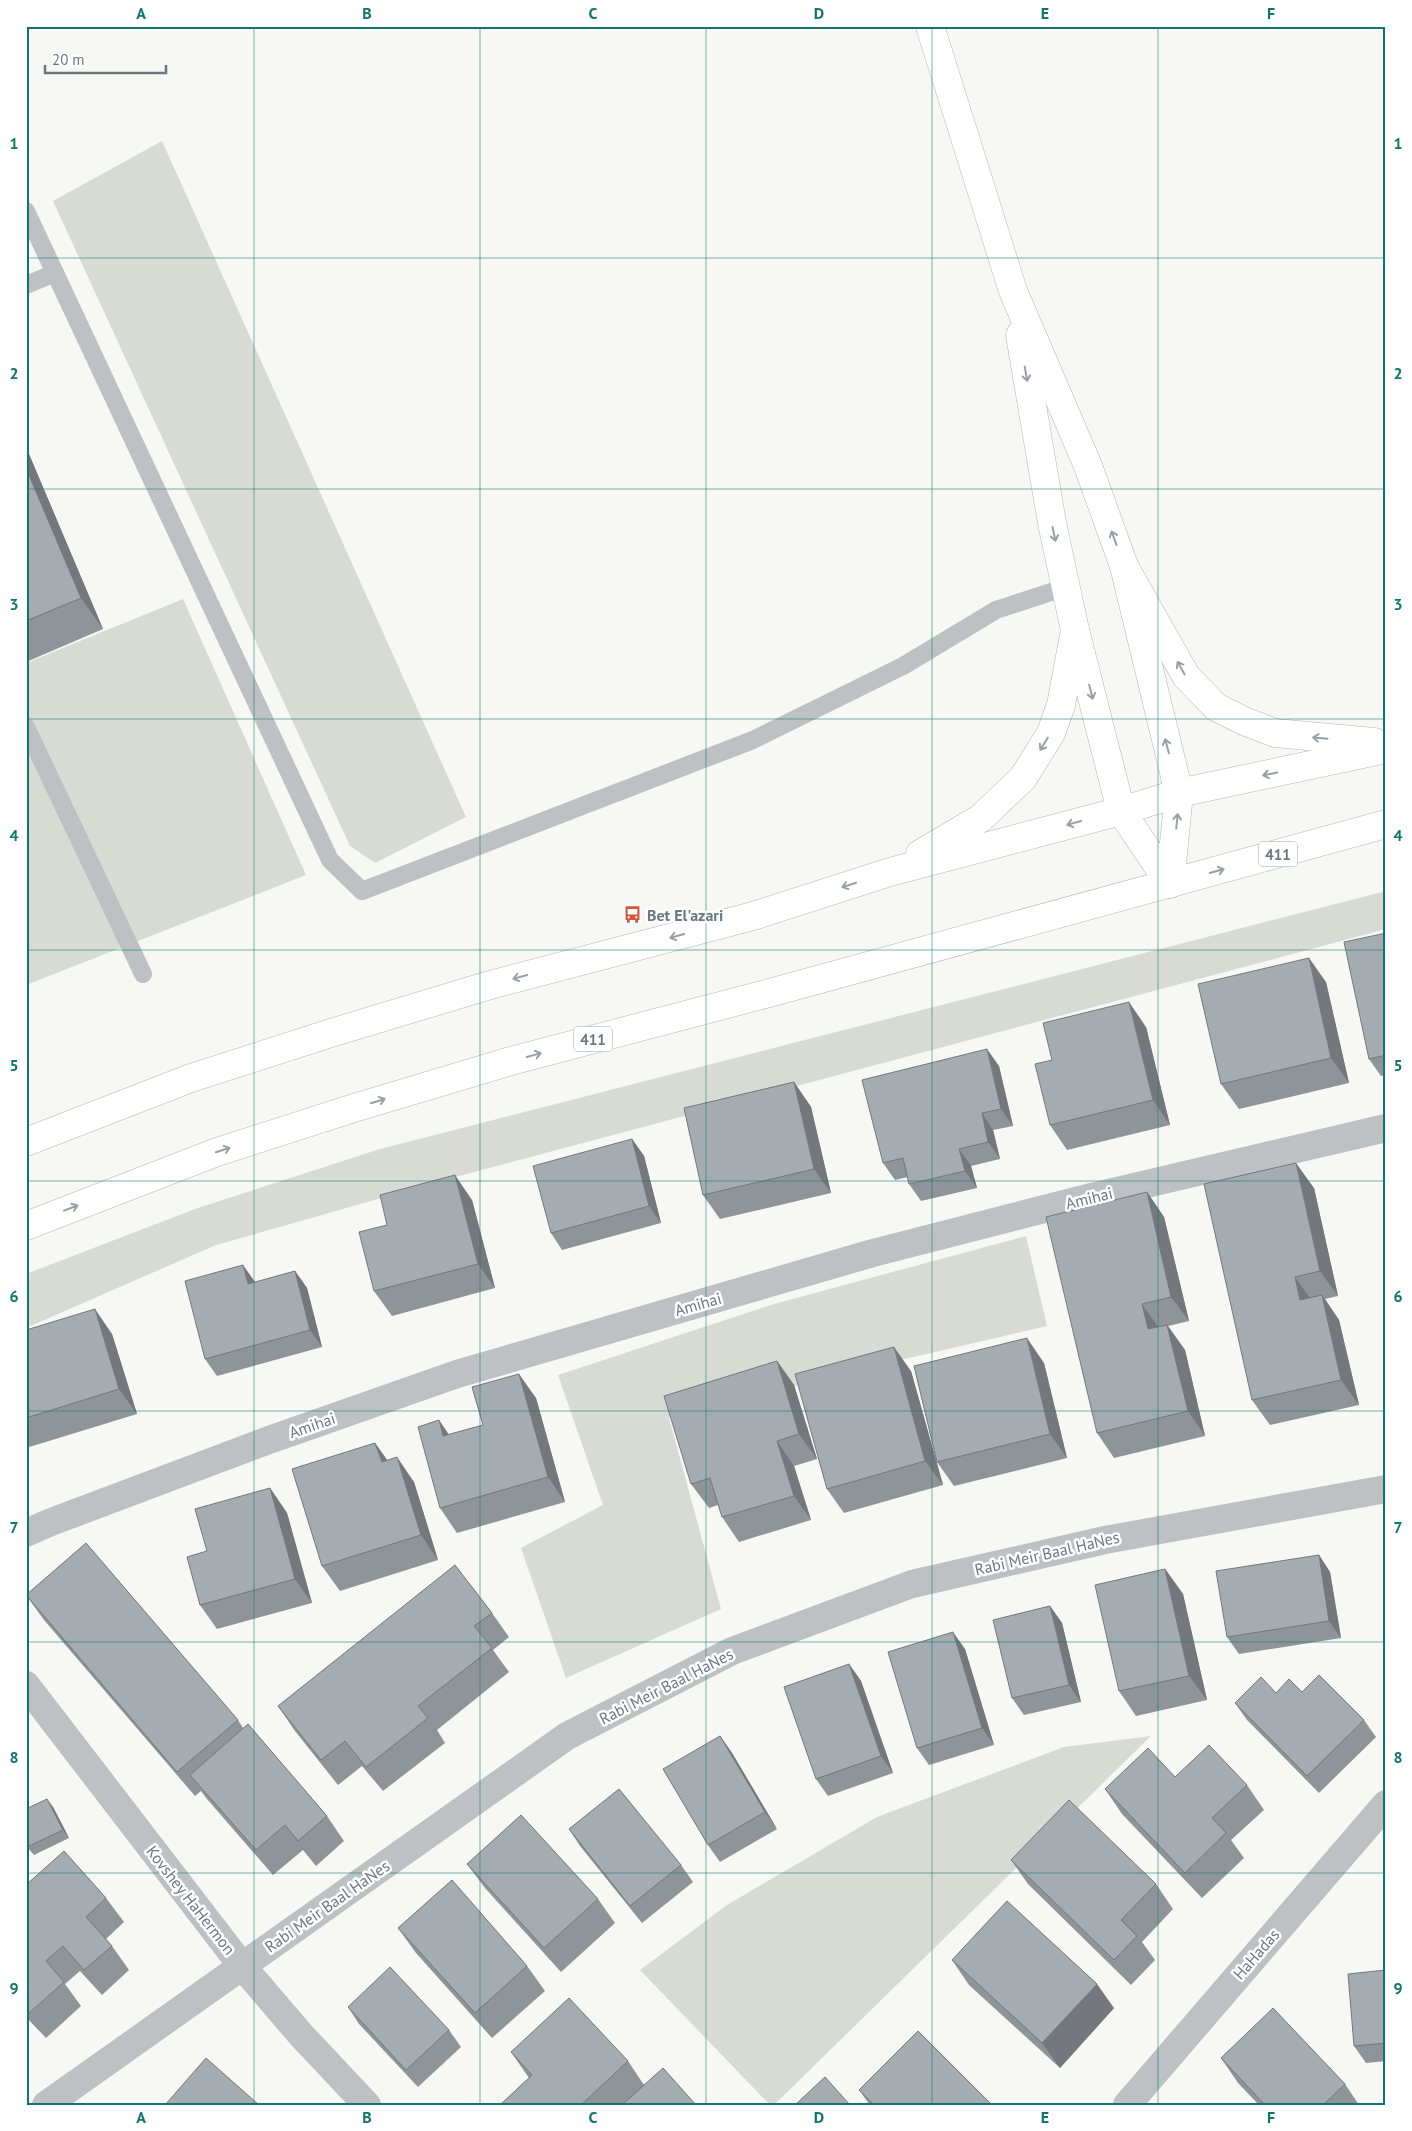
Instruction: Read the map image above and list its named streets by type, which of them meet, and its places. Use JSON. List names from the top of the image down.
{
  "streets": {
    "main road": ["411"],
    "street": [
      "Amihai",
      "Rabi Meir Baal HaNes",
      "Kovshey HaHermon",
      "HaHadas"
    ]
  },
  "crossings": [
    ["Rabi Meir Baal HaNes", "Kovshey HaHermon"]
  ],
  "places": {
    "bus stop": ["Bet El'azari"]
  },
  "scale_bar": "20 m",
  "grid": {
    "columns": [
      "A",
      "B",
      "C",
      "D",
      "E",
      "F"
    ],
    "rows": [
      "1",
      "2",
      "3",
      "4",
      "5",
      "6",
      "7",
      "8",
      "9"
    ]
  }
}
